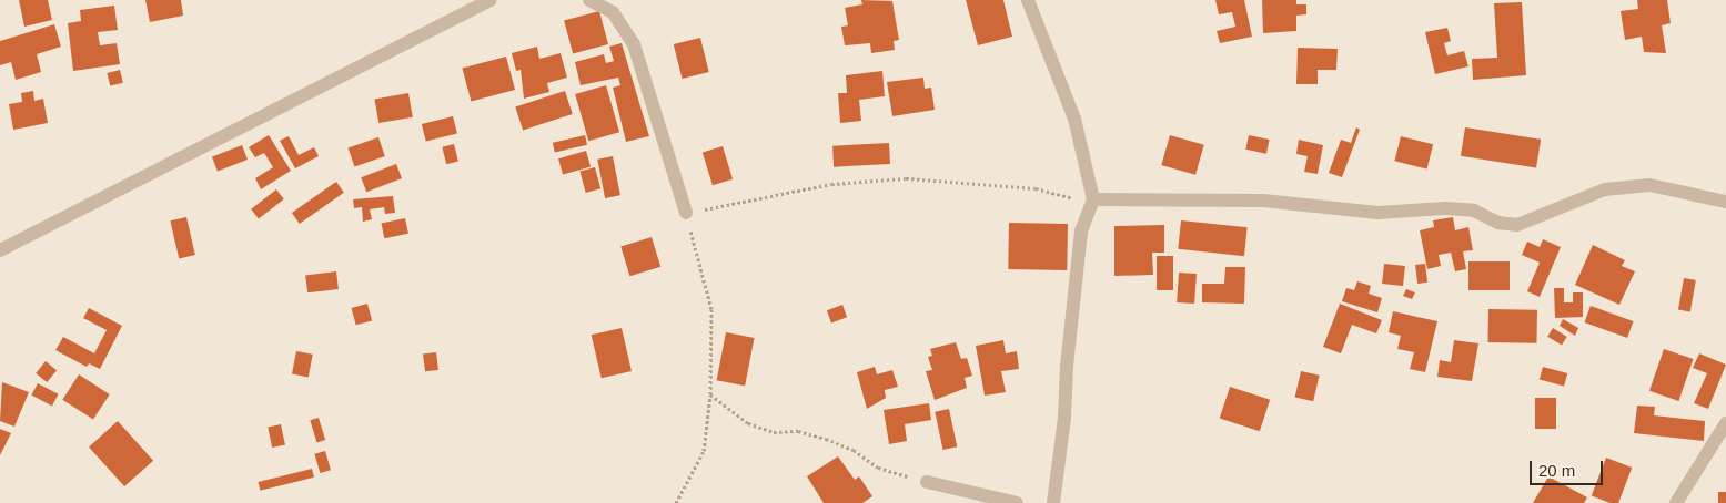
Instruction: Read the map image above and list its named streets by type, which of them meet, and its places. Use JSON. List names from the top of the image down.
{
  "scale_bar": "20 m"
}
